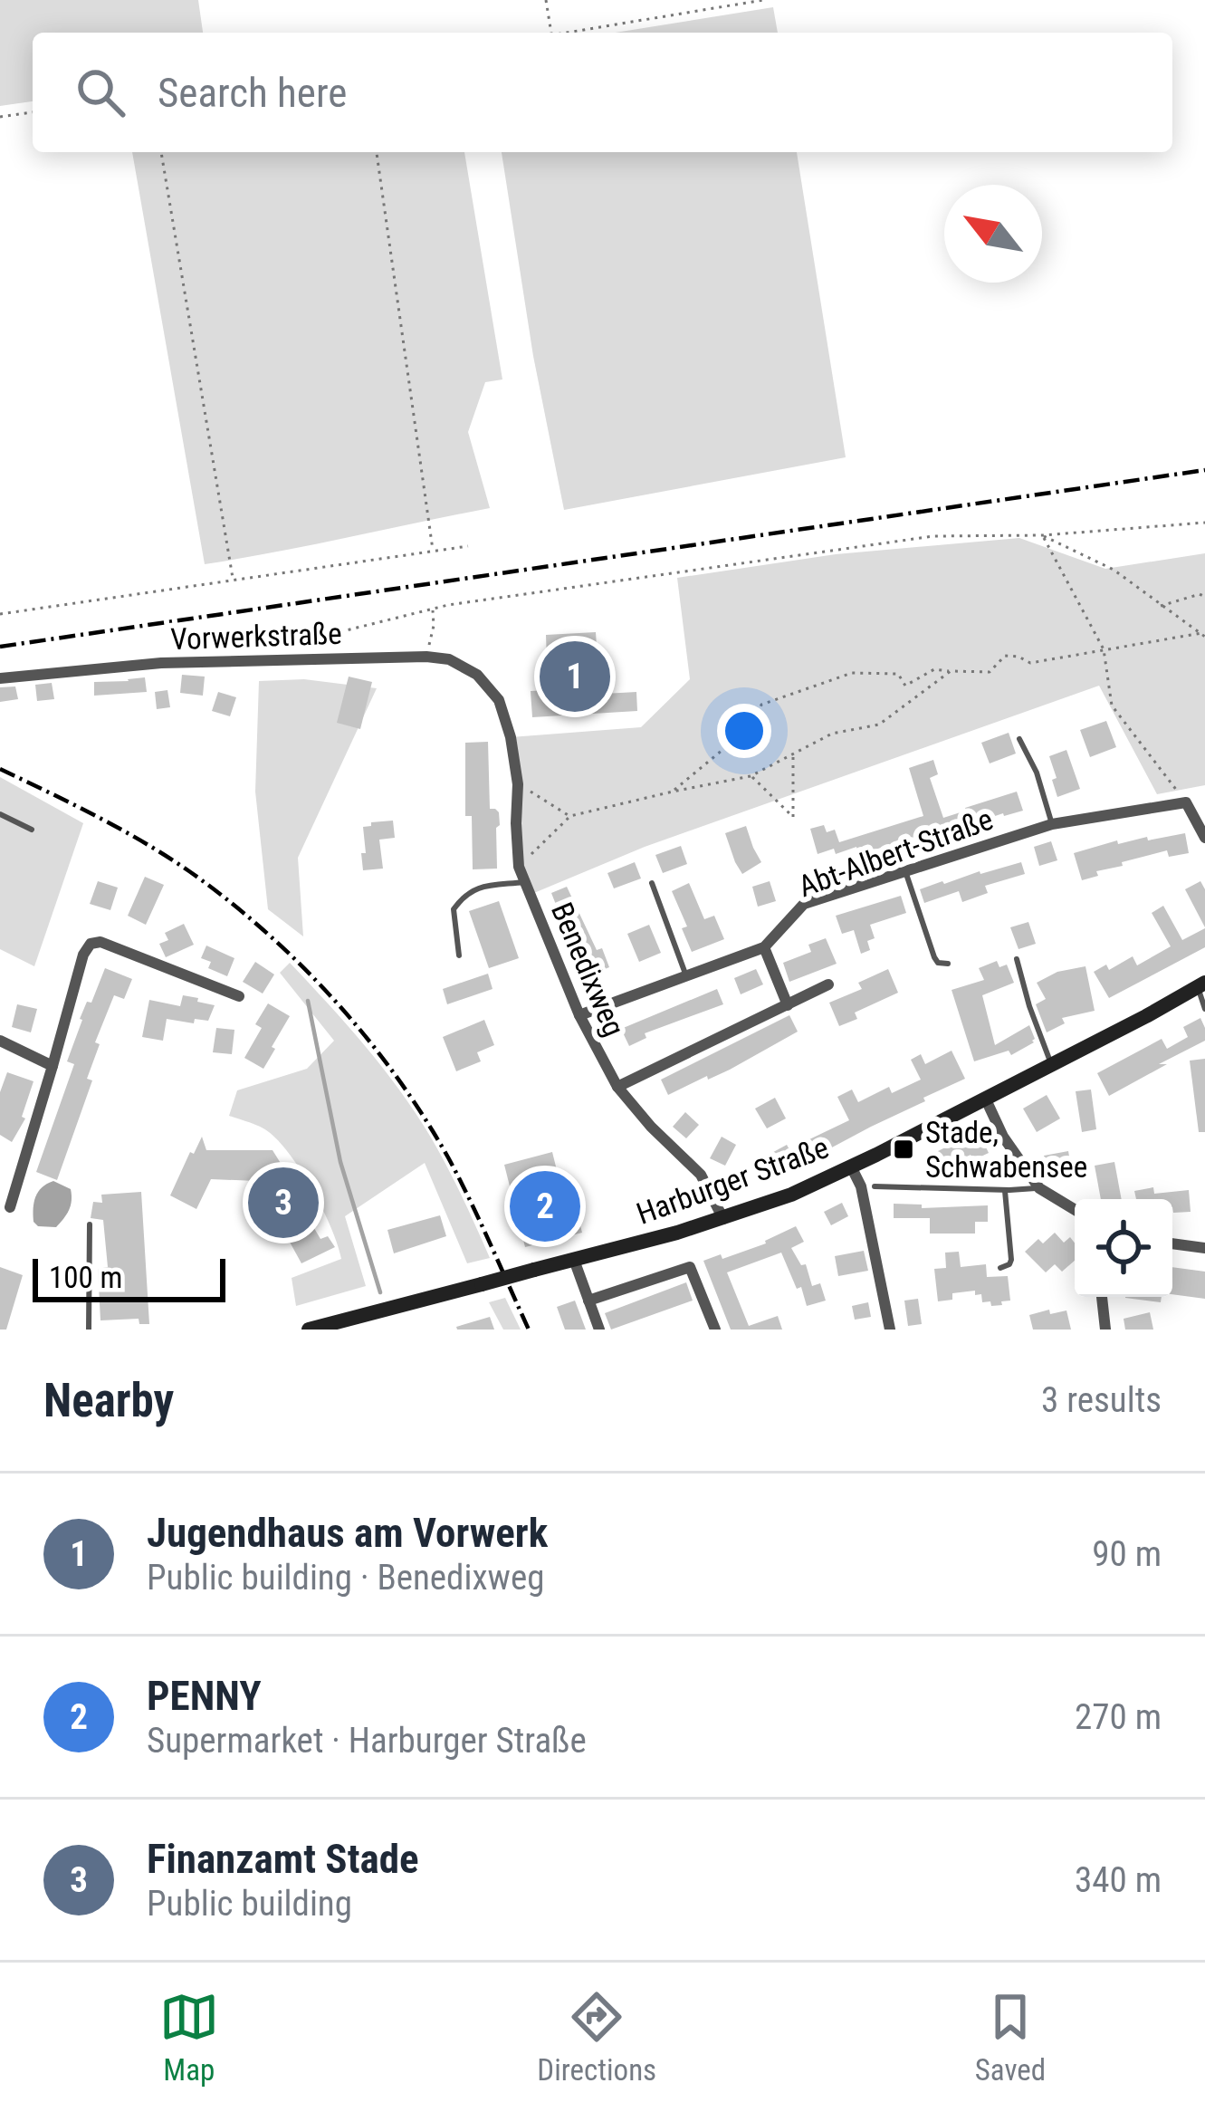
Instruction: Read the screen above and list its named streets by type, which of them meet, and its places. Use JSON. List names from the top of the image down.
{
  "streets": {
    "main road": ["Harburger Straße"],
    "street": ["Vorwerkstraße", "Abt-Albert-Straße", "Benedixweg"]
  },
  "crossings": [
    ["Vorwerkstraße", "Benedixweg"],
    ["Abt-Albert-Straße", "Benedixweg"],
    ["Benedixweg", "Harburger Straße"]
  ],
  "places": {
    "transit": ["Stade, Schwabensee"]
  },
  "scale_bar": "100 m",
  "north": "top left",
  "page": {
    "search": "Search here",
    "pins": ["1", "3", "2"],
    "scale": "100 m",
    "heading": ["Nearby", "3 results"],
    "list": [
      {
        "mark": "1",
        "name": "Jugendhaus am Vorwerk",
        "note": "Public building · Benedixweg",
        "value": "90 m"
      },
      {
        "mark": "2",
        "name": "PENNY",
        "note": "Supermarket · Harburger Straße",
        "value": "270 m"
      },
      {
        "mark": "3",
        "name": "Finanzamt Stade",
        "note": "Public building",
        "value": "340 m"
      }
    ],
    "nav": ["Map", "Directions", "Saved"]
  }
}
